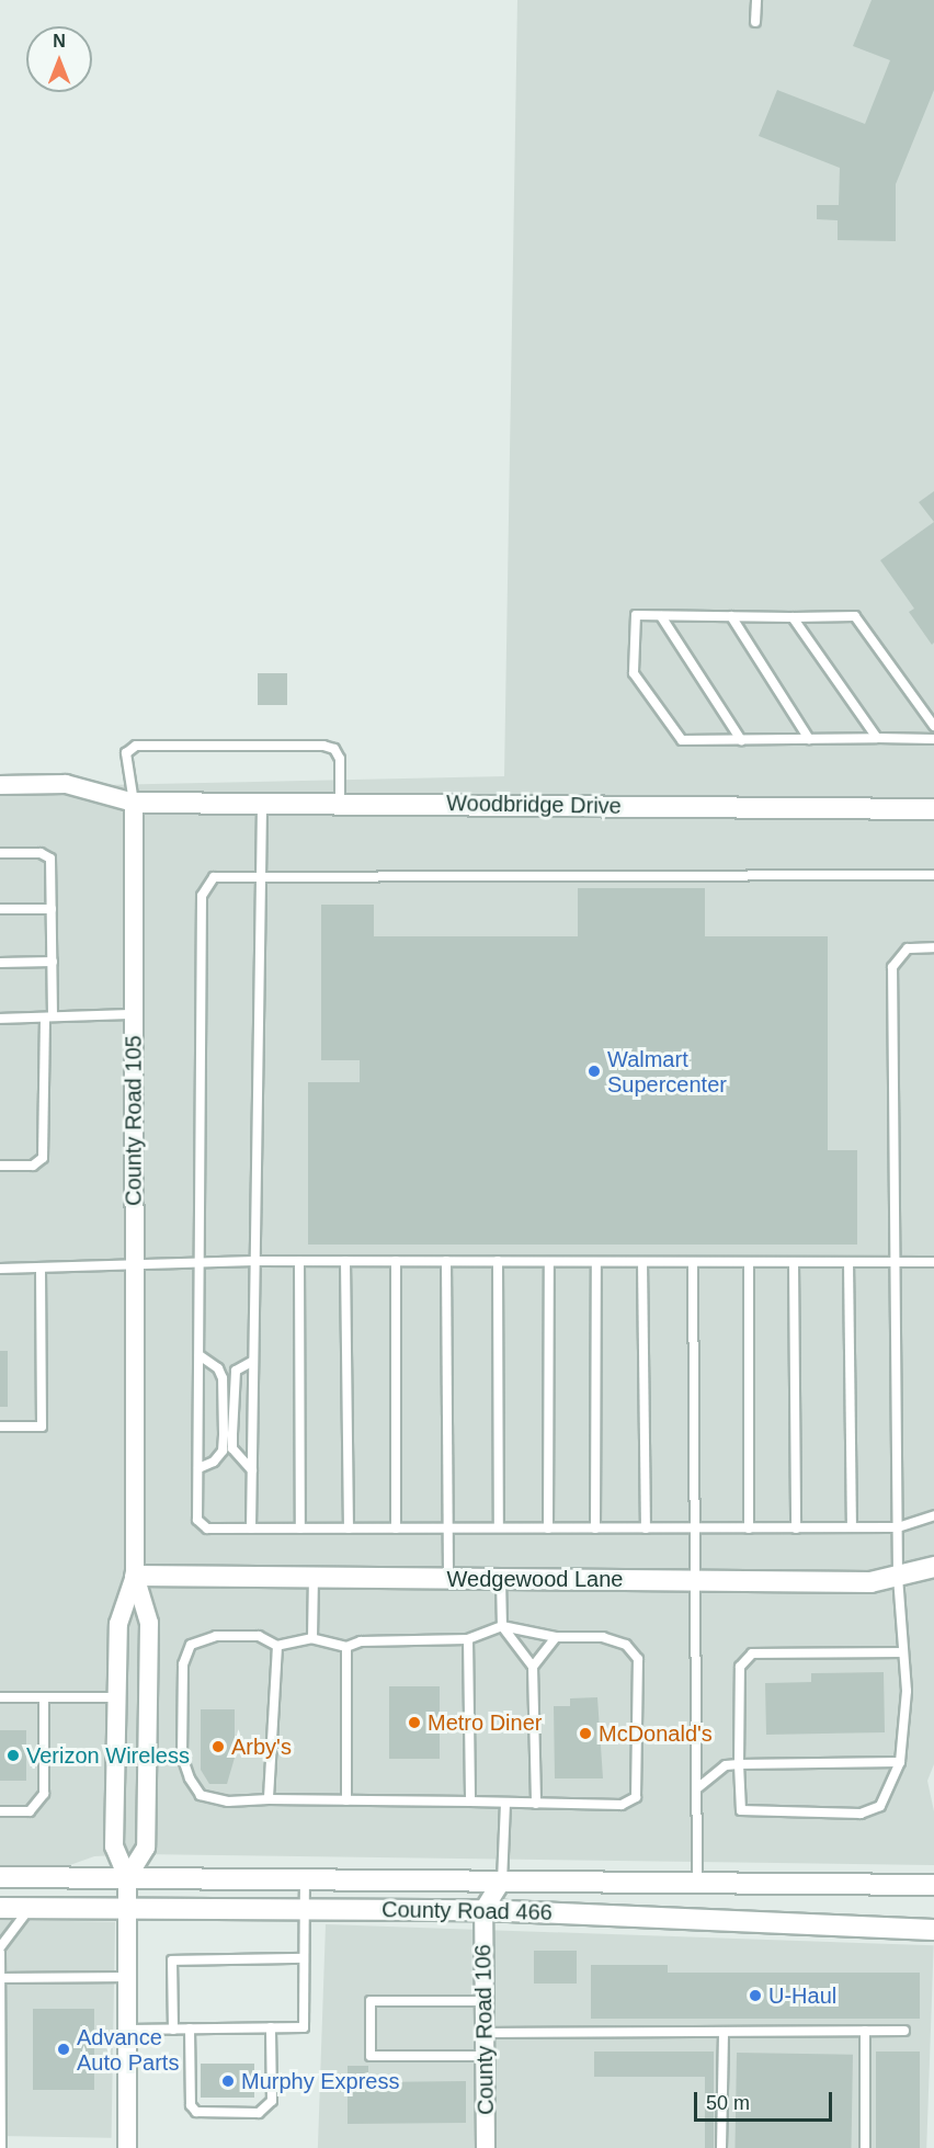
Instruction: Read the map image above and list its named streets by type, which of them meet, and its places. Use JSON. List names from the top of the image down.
{
  "streets": {
    "main road": ["Woodbridge Drive", "Wedgewood Lane", "County Road 466"],
    "street": ["County Road 105", "County Road 106"]
  },
  "crossings": [
    ["Woodbridge Drive", "County Road 105"],
    ["County Road 105", "Wedgewood Lane"],
    ["County Road 105", "County Road 466"],
    ["County Road 466", "County Road 106"]
  ],
  "places": [
    "Walmart Supercenter",
    "Metro Diner",
    "McDonald's",
    "Arby's",
    "Verizon Wireless",
    "U-Haul",
    "Advance Auto Parts",
    "Murphy Express"
  ],
  "scale_bar": "50 m",
  "north": "top"
}
